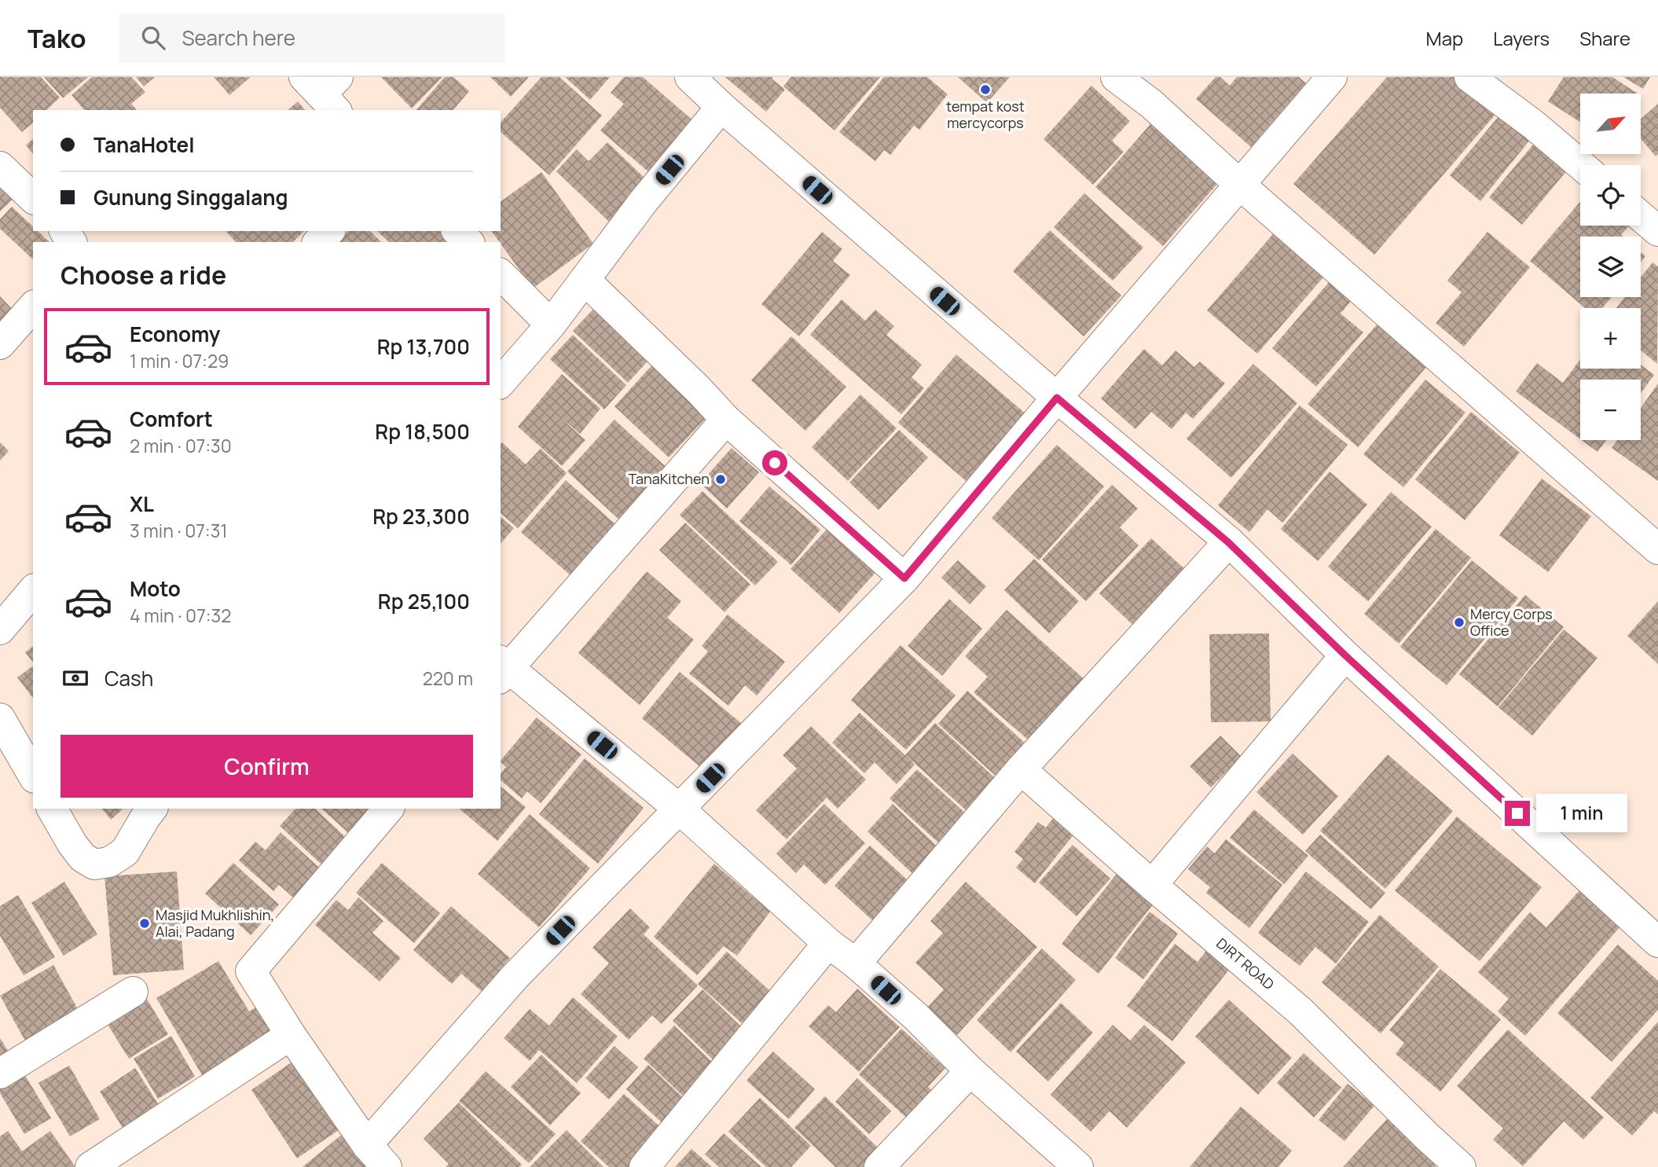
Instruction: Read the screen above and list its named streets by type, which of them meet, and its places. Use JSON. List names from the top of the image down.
{
  "streets": {
    "street": ["DIRT ROAD"]
  },
  "places": [
    "tempat kost mercycorps",
    "TanaKitchen",
    "Mercy Corps Office",
    "Masjid Mukhlishin, Alai, Padang"
  ],
  "north": "top right",
  "page": {
    "header": "Tako",
    "search": "Search here",
    "nav": ["Map", "Layers", "Share"],
    "map_buttons": ["+", "−"],
    "banner": ["TanaHotel", "Gunung Singgalang"],
    "heading": "Choose a ride",
    "list": [
      {
        "name": "Economy",
        "note": "1 min · 07:29",
        "value": "Rp 13,700"
      },
      {
        "name": "Comfort",
        "note": "2 min · 07:30",
        "value": "Rp 18,500"
      },
      {
        "name": "XL",
        "note": "3 min · 07:31",
        "value": "Rp 23,300"
      },
      {
        "name": "Moto",
        "note": "4 min · 07:32",
        "value": "Rp 25,100"
      }
    ],
    "pay": ["Cash", "220 m"],
    "buttons": "Confirm",
    "bubble": "1 min"
  }
}
